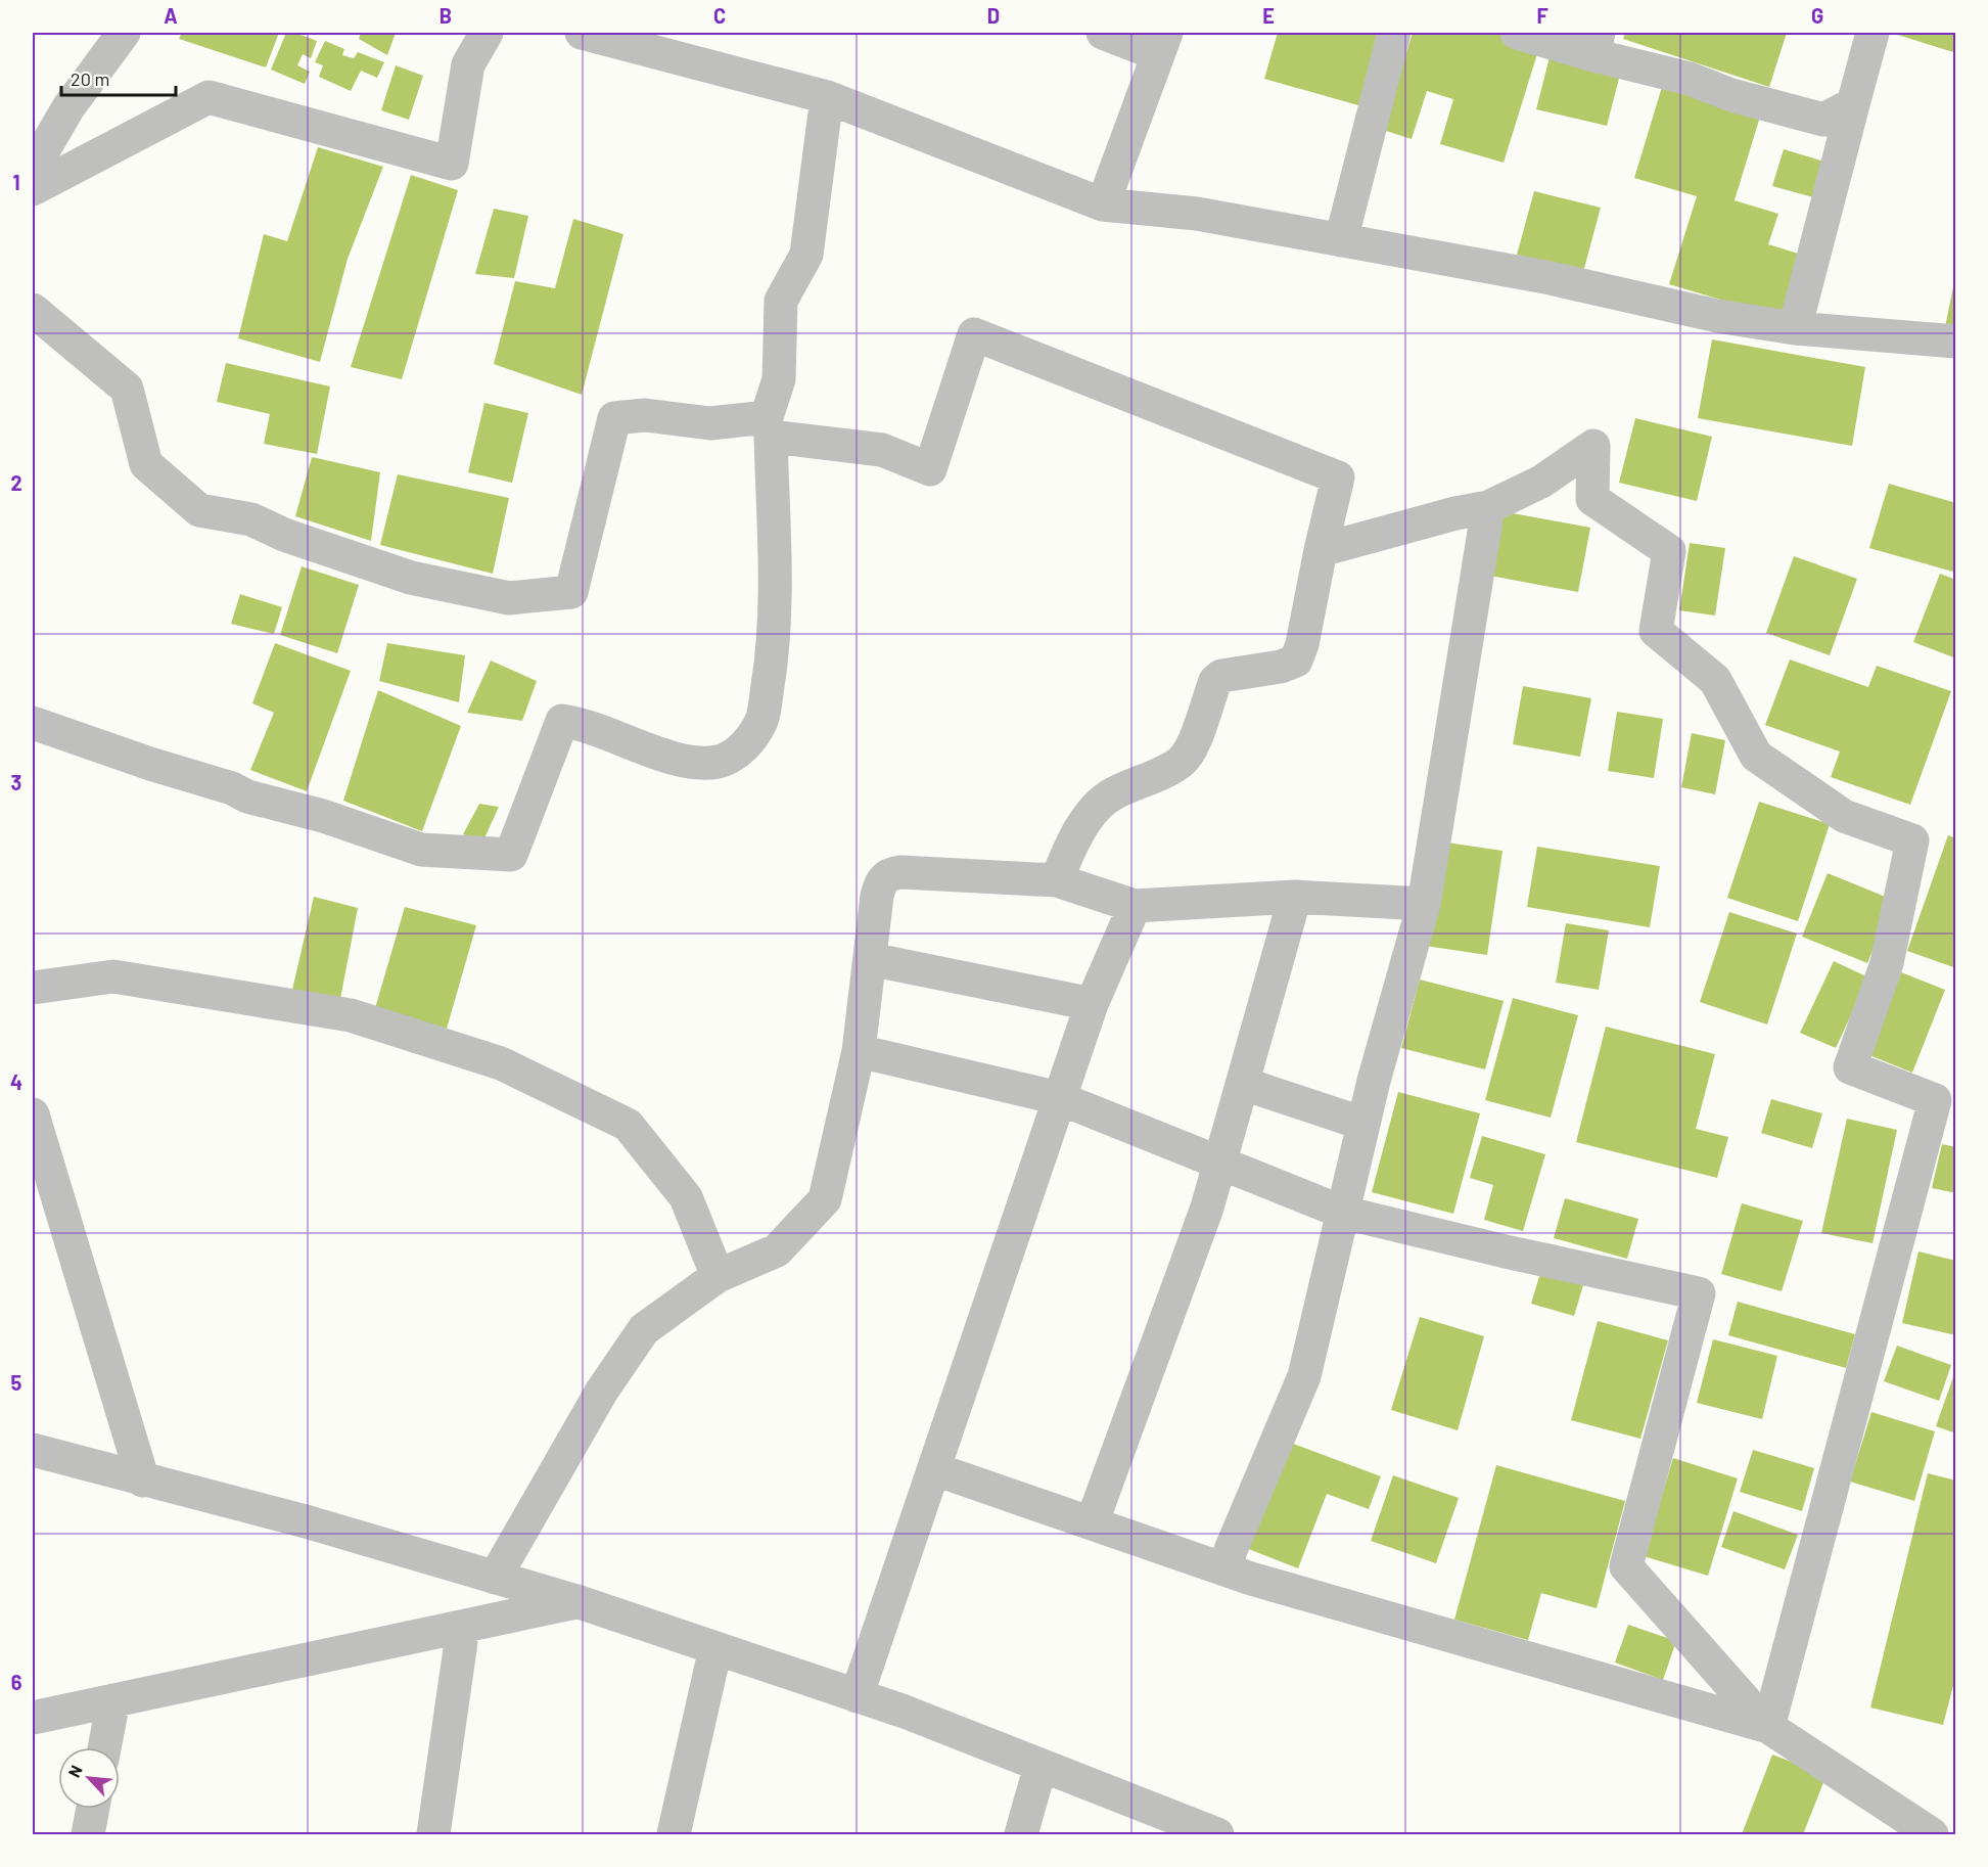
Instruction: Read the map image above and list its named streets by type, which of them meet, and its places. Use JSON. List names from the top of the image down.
{
  "scale_bar": "20 m",
  "north": "top left",
  "grid": {
    "columns": [
      "A",
      "B",
      "C",
      "D",
      "E",
      "F",
      "G"
    ],
    "rows": [
      "1",
      "2",
      "3",
      "4",
      "5",
      "6"
    ]
  }
}
